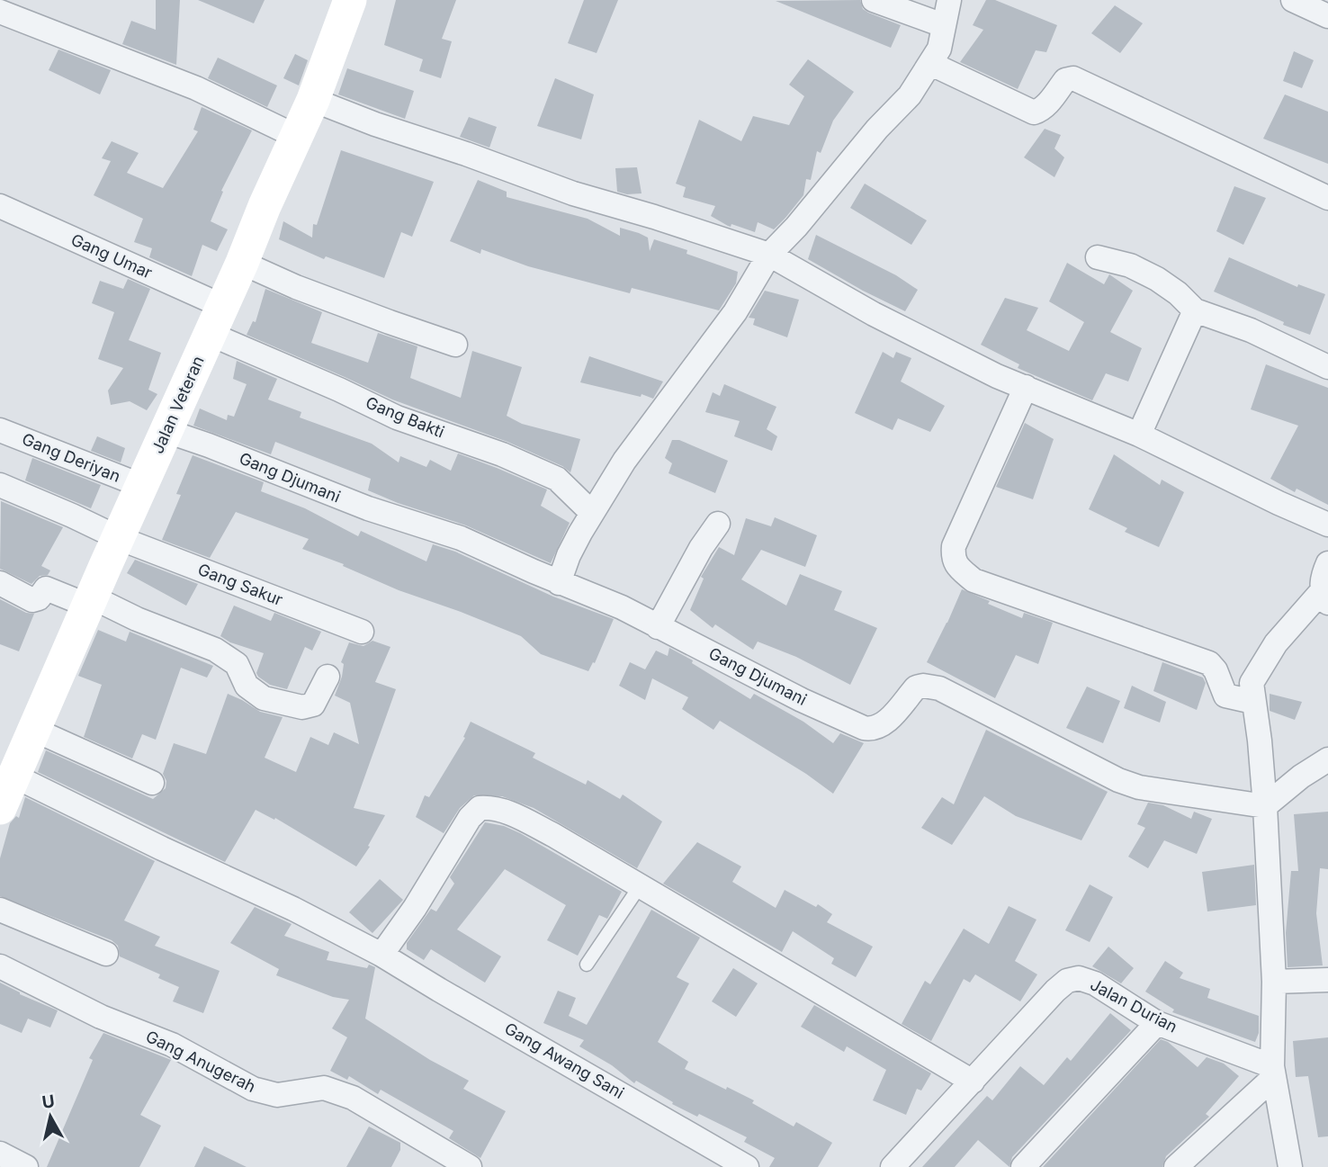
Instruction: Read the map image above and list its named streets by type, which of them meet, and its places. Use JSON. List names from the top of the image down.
{
  "streets": {
    "street": [
      "Gang Umar",
      "Jalan Veteran",
      "Gang Bakti",
      "Gang Deriyan",
      "Gang Djumani",
      "Gang Sakur",
      "Jalan Durian",
      "Gang Awang Sani",
      "Gang Anugerah"
    ]
  },
  "crossings": [
    ["Gang Umar", "Jalan Veteran"],
    ["Gang Umar", "Gang Bakti"],
    ["Jalan Veteran", "Gang Bakti"],
    ["Jalan Veteran", "Gang Deriyan"],
    ["Jalan Veteran", "Gang Djumani"],
    ["Jalan Veteran", "Gang Sakur"],
    ["Jalan Veteran", "Gang Awang Sani"]
  ],
  "north": "top"
}
